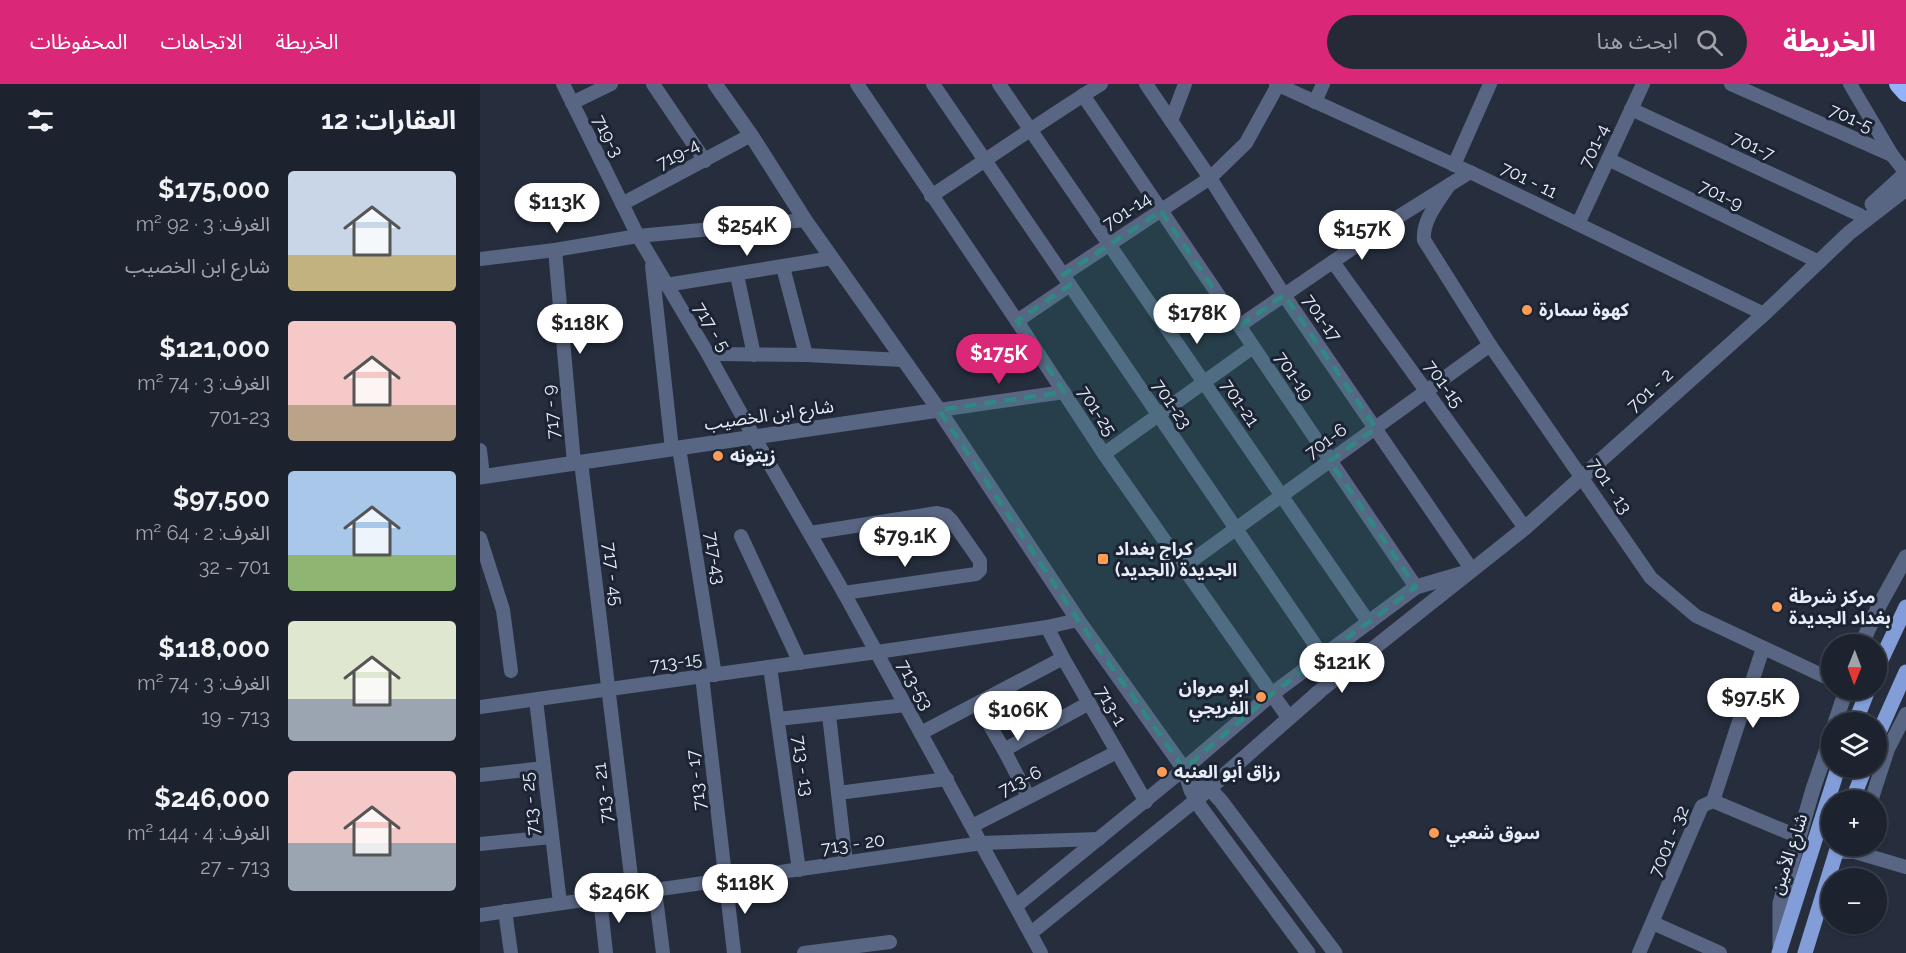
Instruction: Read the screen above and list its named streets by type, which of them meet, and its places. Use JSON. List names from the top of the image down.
{
  "streets": {
    "main road": ["شارع الأمين"],
    "street": [
      "701-5",
      "719-3",
      "701-4",
      "701-7",
      "719-4",
      "701 - 11",
      "701-9",
      "701-14",
      "701-17",
      "717 - 5",
      "701-19",
      "701-15",
      "701 - 2",
      "701-21",
      "701-23",
      "701-25",
      "717 - 9",
      "شارع ابن الخصيب",
      "701-6",
      "701 - 13",
      "717-43",
      "717 - 45",
      "713-15",
      "713-53",
      "713-1",
      "713 - 13",
      "713 - 17",
      "713-6",
      "713 - 21",
      "713 - 25",
      "7001 - 32",
      "713 - 20"
    ]
  },
  "crossings": [
    ["719-3", "719-4"],
    ["719-3", "717 - 5"],
    ["701-4", "701-7"],
    ["701-4", "701 - 11"],
    ["701-4", "701-9"],
    ["701 - 11", "701-14"],
    ["701 - 11", "701 - 2"],
    ["701-9", "701 - 2"],
    ["701-14", "701-17"],
    ["701-14", "701-19"],
    ["701-14", "701-21"],
    ["701-14", "701-23"],
    ["701-14", "701-25"],
    ["701-17", "701 - 2"],
    ["701-17", "701-6"],
    ["717 - 5", "شارع ابن الخصيب"],
    ["717 - 5", "717-43"],
    ["717 - 5", "713-53"],
    ["701-19", "701-6"],
    ["701-15", "701 - 2"],
    ["701-15", "701-6"],
    ["701 - 2", "701 - 13"],
    ["701-21", "701-6"],
    ["701-23", "701-6"],
    ["701-25", "شارع ابن الخصيب"],
    ["701-25", "701-6"],
    ["717 - 9", "شارع ابن الخصيب"],
    ["717 - 9", "717 - 45"],
    ["شارع ابن الخصيب", "717-43"],
    ["شارع ابن الخصيب", "717 - 45"],
    ["شارع ابن الخصيب", "713-53"],
    ["701-6", "701 - 13"],
    ["717-43", "713-15"],
    ["717-43", "713 - 17"],
    ["717 - 45", "713-15"],
    ["717 - 45", "713 - 21"],
    ["713-15", "713-53"],
    ["713-15", "713-1"],
    ["713-15", "713 - 13"],
    ["713-15", "713 - 17"],
    ["713-15", "713 - 21"],
    ["713-15", "713 - 25"],
    ["713-53", "713-6"],
    ["713-53", "713 - 20"],
    ["713-1", "713-6"],
    ["713 - 13", "713 - 20"],
    ["713 - 17", "713 - 20"],
    ["713 - 21", "713 - 20"],
    ["713 - 25", "713 - 20"]
  ],
  "places": {
    "other": [
      "كهوة سمارة",
      "زيتونه",
      "مركز شرطة بغداد الجديدة",
      "ابو مروان الفريجي",
      "رزاق أبو العنبه",
      "سوق شعبي"
    ],
    "transit": ["كراج بغداد الجديدة (الجديد)"]
  },
  "north": "bottom",
  "page": {
    "header": "الخريطة",
    "search": "ابحث هنا",
    "nav": ["الخريطة", "الاتجاهات", "المحفوظات"],
    "heading": "العقارات: 12",
    "list": [
      {
        "name": "$175,000",
        "note": "الغرف: 3 · 92 m² · شارع ابن الخصيب"
      },
      {
        "name": "$121,000",
        "note": "الغرف: 3 · 74 m² · 701-23"
      },
      {
        "name": "$97,500",
        "note": "الغرف: 2 · 64 m² · 701 - 32"
      },
      {
        "name": "$118,000",
        "note": "الغرف: 3 · 74 m² · 713 - 19"
      },
      {
        "name": "$246,000",
        "note": "الغرف: 4 · 144 m² · 713 - 27"
      }
    ],
    "price": [
      "$113K",
      "$254K",
      "$157K",
      "$178K",
      "$118K",
      "$175K",
      "$79.1K",
      "$121K",
      "$97.5K",
      "$106K",
      "$118K",
      "$246K"
    ],
    "map_buttons": ["+", "−"]
  }
}
